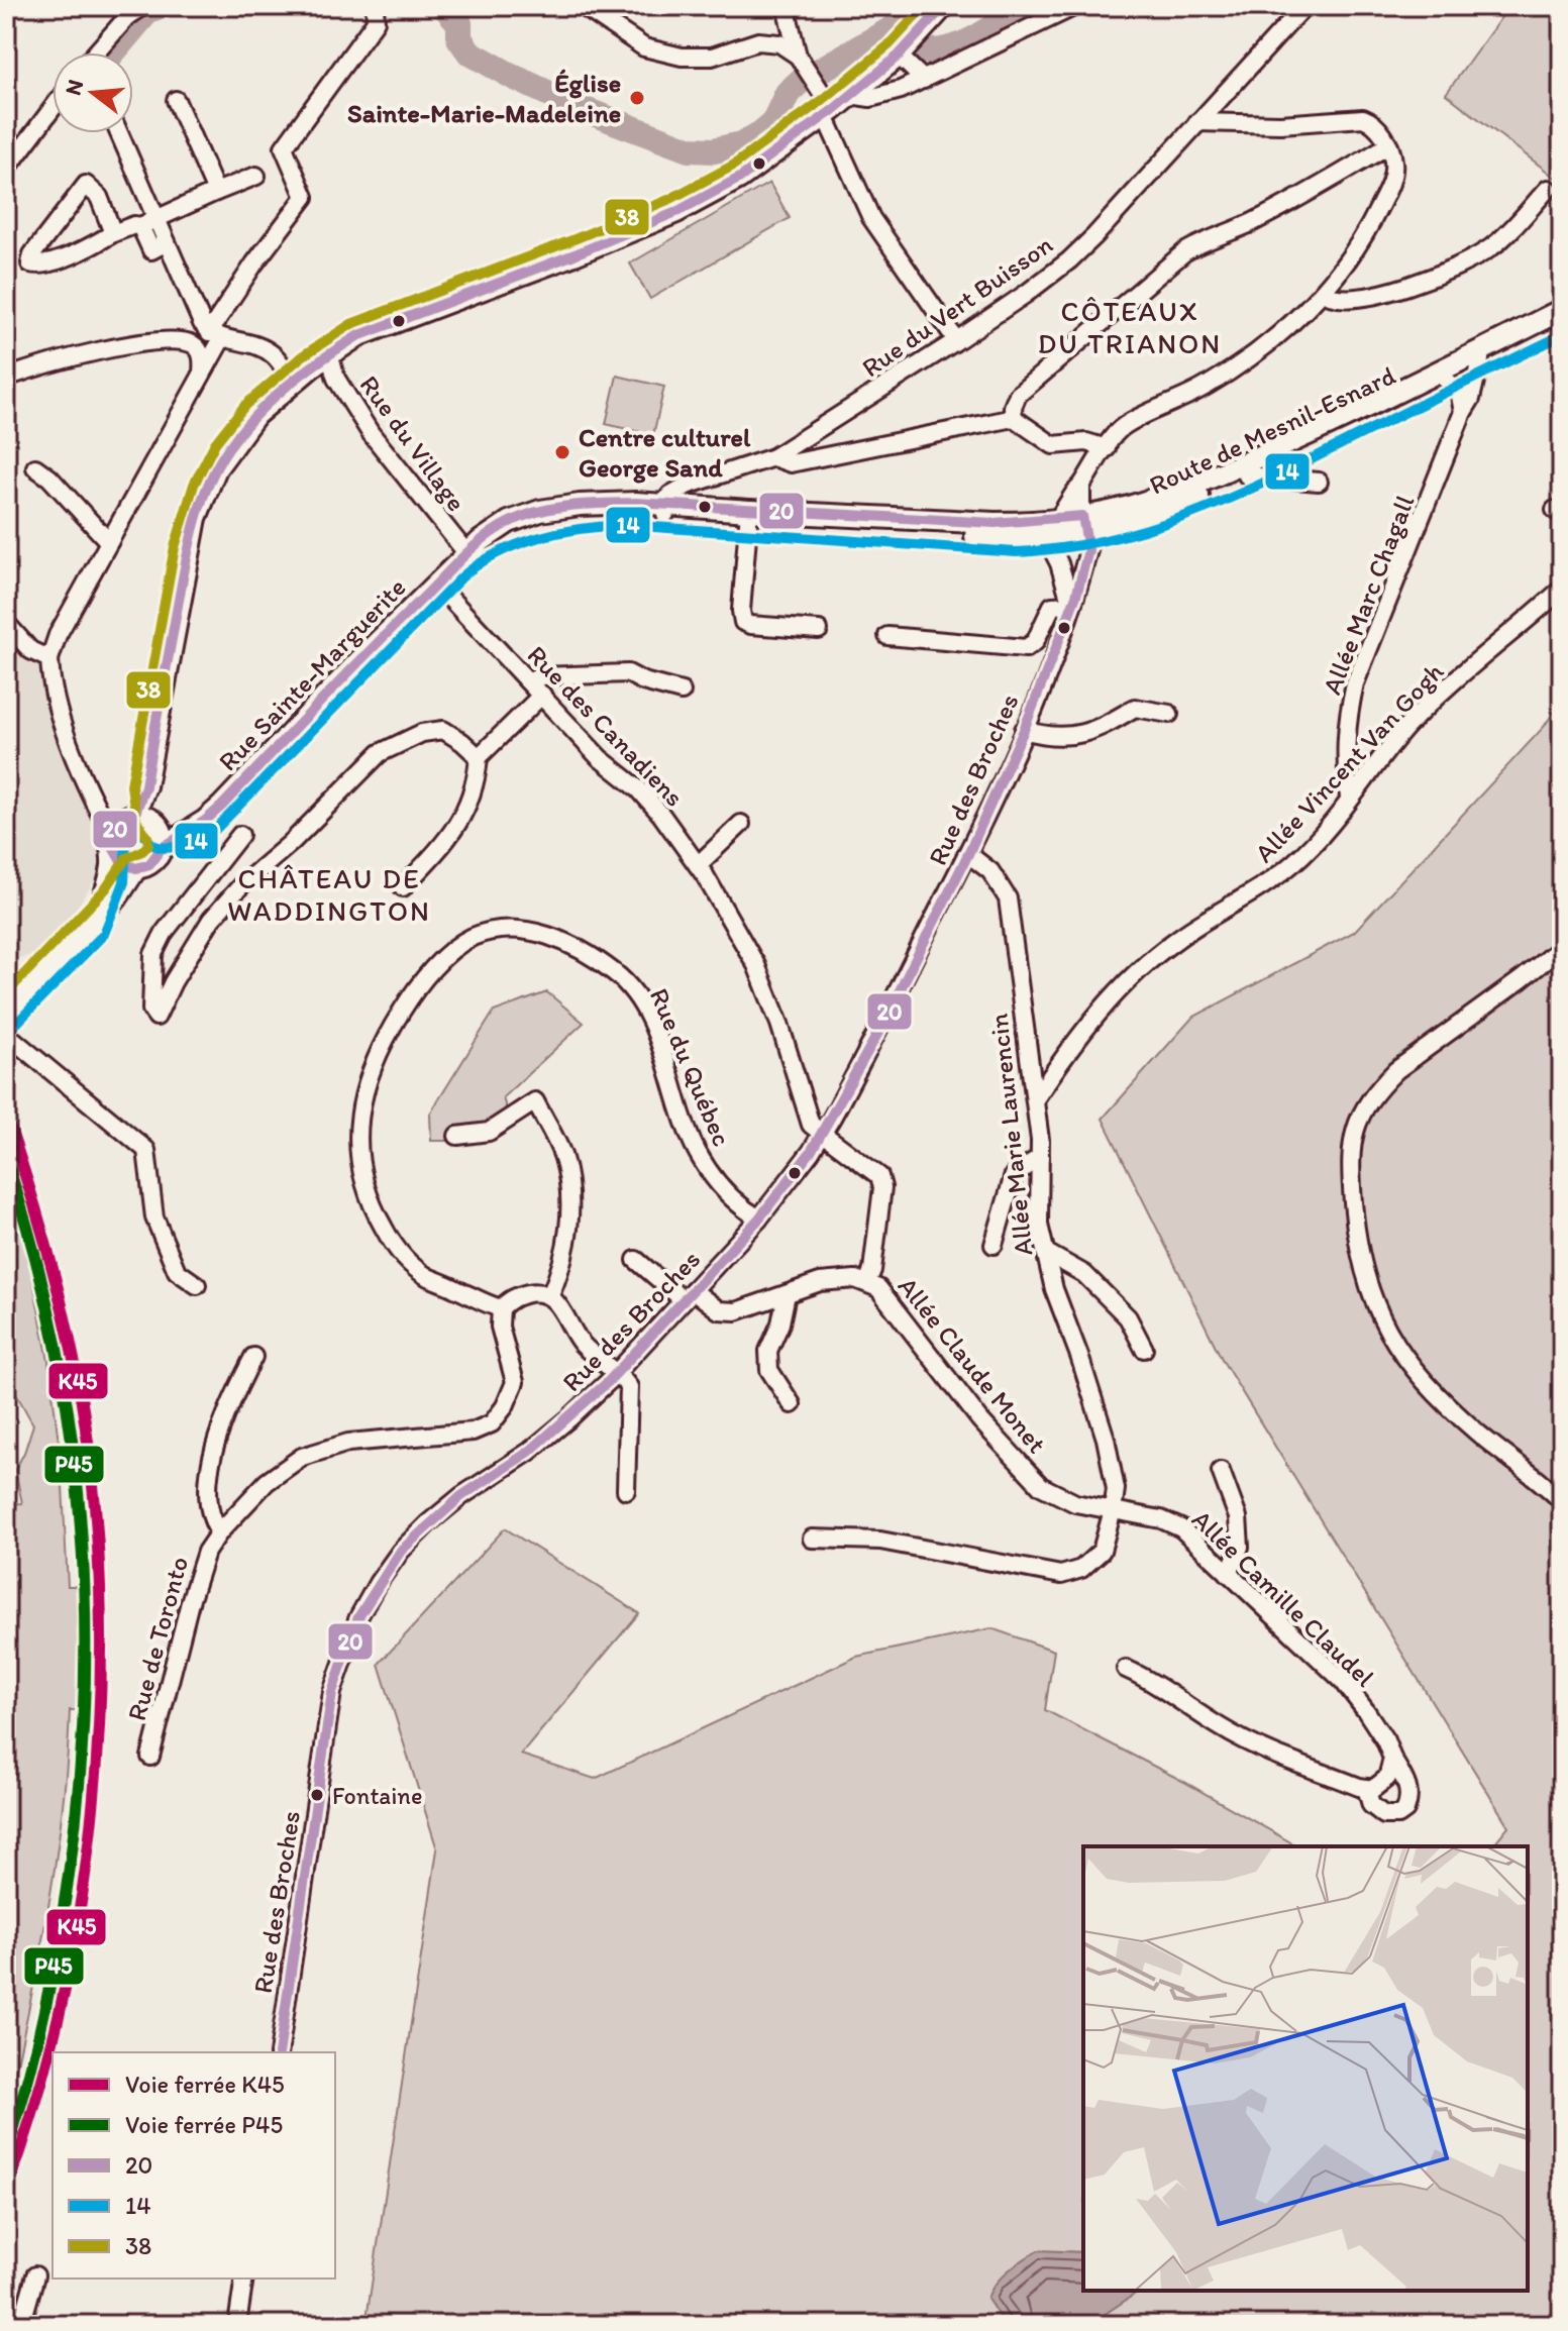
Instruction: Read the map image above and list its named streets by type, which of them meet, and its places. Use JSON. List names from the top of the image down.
{
  "streets": {
    "main road": ["Route de Mesnil-Esnard", "Rue Sainte-Marguerite"],
    "street": [
      "Rue du Vert Buisson",
      "Rue du Village",
      "Allée Marc Chagall",
      "Rue des Canadiens",
      "Allée Vincent Van Gogh",
      "Rue des Broches",
      "Rue du Québec",
      "Allée Marie Laurencin",
      "Allée Claude Monet",
      "Allée Camille Claudel",
      "Rue de Toronto"
    ]
  },
  "crossings": [
    ["Rue du Vert Buisson", "Route de Mesnil-Esnard"],
    ["Rue du Vert Buisson", "Rue Sainte-Marguerite"],
    ["Route de Mesnil-Esnard", "Allée Marc Chagall"],
    ["Route de Mesnil-Esnard", "Rue Sainte-Marguerite"],
    ["Route de Mesnil-Esnard", "Rue des Broches"],
    ["Rue du Village", "Rue Sainte-Marguerite"],
    ["Allée Marc Chagall", "Allée Vincent Van Gogh"],
    ["Rue Sainte-Marguerite", "Rue des Canadiens"],
    ["Rue des Canadiens", "Rue des Broches"],
    ["Rue des Canadiens", "Allée Claude Monet"],
    ["Allée Vincent Van Gogh", "Allée Marie Laurencin"],
    ["Rue des Broches", "Rue du Québec"],
    ["Rue des Broches", "Allée Marie Laurencin"],
    ["Rue des Broches", "Allée Claude Monet"],
    ["Rue du Québec", "Rue de Toronto"],
    ["Allée Marie Laurencin", "Allée Claude Monet"],
    ["Allée Marie Laurencin", "Allée Camille Claudel"],
    ["Allée Claude Monet", "Allée Camille Claudel"]
  ],
  "districts": ["CÔTEAUX DU TRIANON", "CHÂTEAU DE WADDINGTON"],
  "places": ["Église Sainte-Marie-Madeleine", "Centre culturel George Sand", "Fontaine"],
  "lines": [
    "transit line 20",
    "transit line 38",
    "transit line 14",
    "rail line K45",
    "rail line P45"
  ],
  "legend": [
    "Voie ferrée K45",
    "Voie ferrée P45",
    "20",
    "14",
    "38"
  ],
  "north": "left"
}
